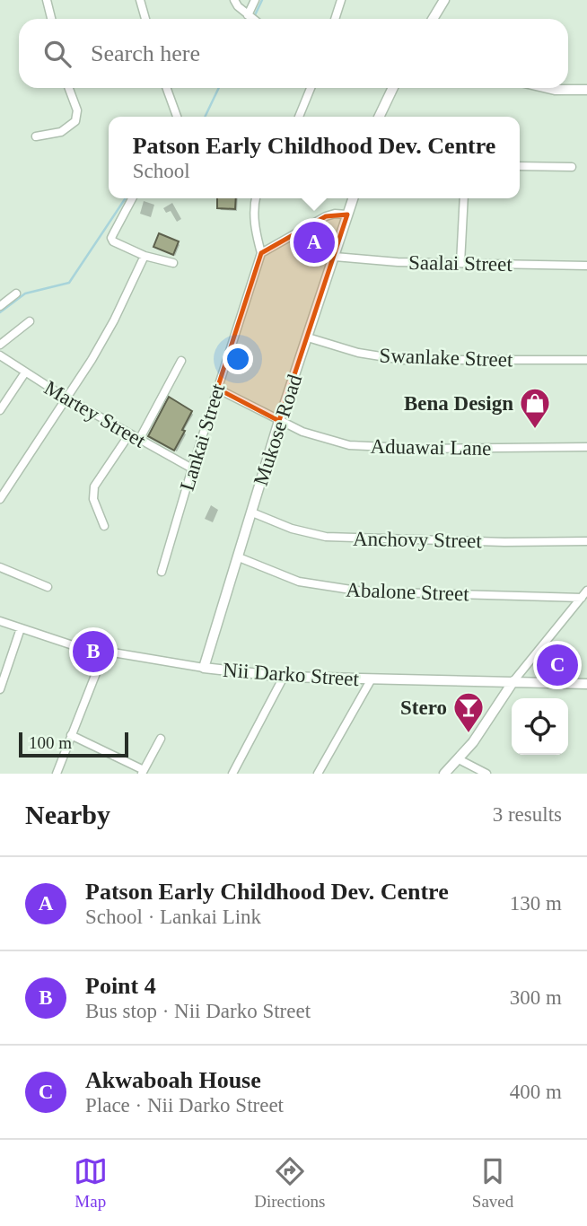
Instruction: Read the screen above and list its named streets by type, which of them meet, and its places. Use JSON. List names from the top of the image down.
{
  "streets": {
    "street": [
      "Saalai Street",
      "Swanlake Street",
      "Martey Street",
      "Mukose Road",
      "Lankai Street",
      "Aduawai Lane",
      "Anchovy Street",
      "Abalone Street",
      "Nii Darko Street"
    ]
  },
  "crossings": [
    ["Saalai Street", "Mukose Road"],
    ["Swanlake Street", "Mukose Road"],
    ["Martey Street", "Lankai Street"],
    ["Mukose Road", "Aduawai Lane"],
    ["Mukose Road", "Anchovy Street"],
    ["Mukose Road", "Abalone Street"],
    ["Mukose Road", "Nii Darko Street"],
    ["Lankai Street", "Aduawai Lane"]
  ],
  "places": {
    "shop": ["Bena Design"],
    "bar": ["Stero"]
  },
  "scale_bar": "100 m",
  "page": {
    "search": "Search here",
    "popup": ["Patson Early Childhood Dev. Centre", "School"],
    "pins": ["A", "B", "C"],
    "scale": "100 m",
    "heading": ["Nearby", "3 results"],
    "list": [
      {
        "mark": "A",
        "name": "Patson Early Childhood Dev. Centre",
        "note": "School · Lankai Link",
        "value": "130 m"
      },
      {
        "mark": "B",
        "name": "Point 4",
        "note": "Bus stop · Nii Darko Street",
        "value": "300 m"
      },
      {
        "mark": "C",
        "name": "Akwaboah House",
        "note": "Place · Nii Darko Street",
        "value": "400 m"
      }
    ],
    "nav": ["Map", "Directions", "Saved"]
  }
}
